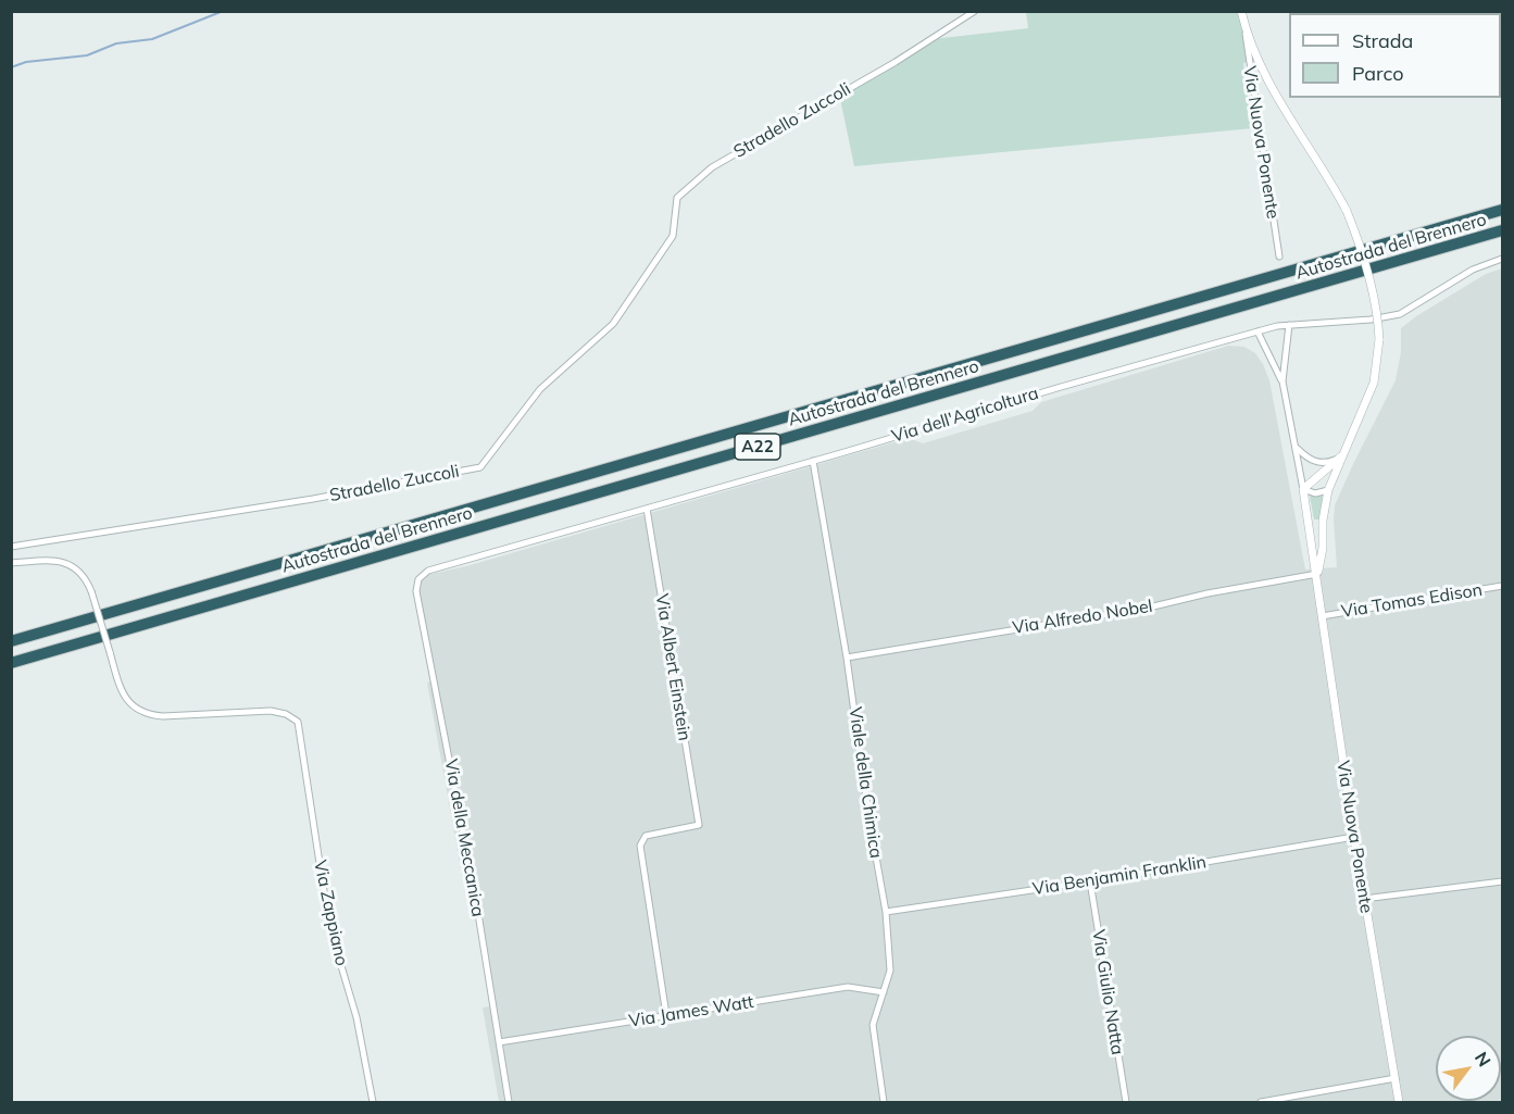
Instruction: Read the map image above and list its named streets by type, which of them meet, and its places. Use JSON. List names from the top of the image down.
{
  "streets": {
    "highway": ["Autostrada del Brennero", "A22"],
    "street": [
      "Stradello Zuccoli",
      "Via Nuova Ponente",
      "Via dell'Agricoltura",
      "Via Tomas Edison",
      "Via Alfredo Nobel",
      "Via Albert Einstein",
      "Viale della Chimica",
      "Via della Meccanica",
      "Via Benjamin Franklin",
      "Via Zappiano",
      "Via Giulio Natta",
      "Via James Watt"
    ]
  },
  "crossings": [
    ["Via Nuova Ponente", "Via Tomas Edison"],
    ["Via Nuova Ponente", "Via Alfredo Nobel"],
    ["Via Nuova Ponente", "Via Benjamin Franklin"],
    ["Via dell'Agricoltura", "Via Albert Einstein"],
    ["Via dell'Agricoltura", "Viale della Chimica"],
    ["Via dell'Agricoltura", "Via della Meccanica"],
    ["Via Alfredo Nobel", "Viale della Chimica"],
    ["Via Albert Einstein", "Via James Watt"],
    ["Viale della Chimica", "Via Benjamin Franklin"],
    ["Viale della Chimica", "Via James Watt"],
    ["Via della Meccanica", "Via James Watt"],
    ["Via Benjamin Franklin", "Via Giulio Natta"]
  ],
  "legend": ["Strada", "Parco"],
  "north": "top right"
}
